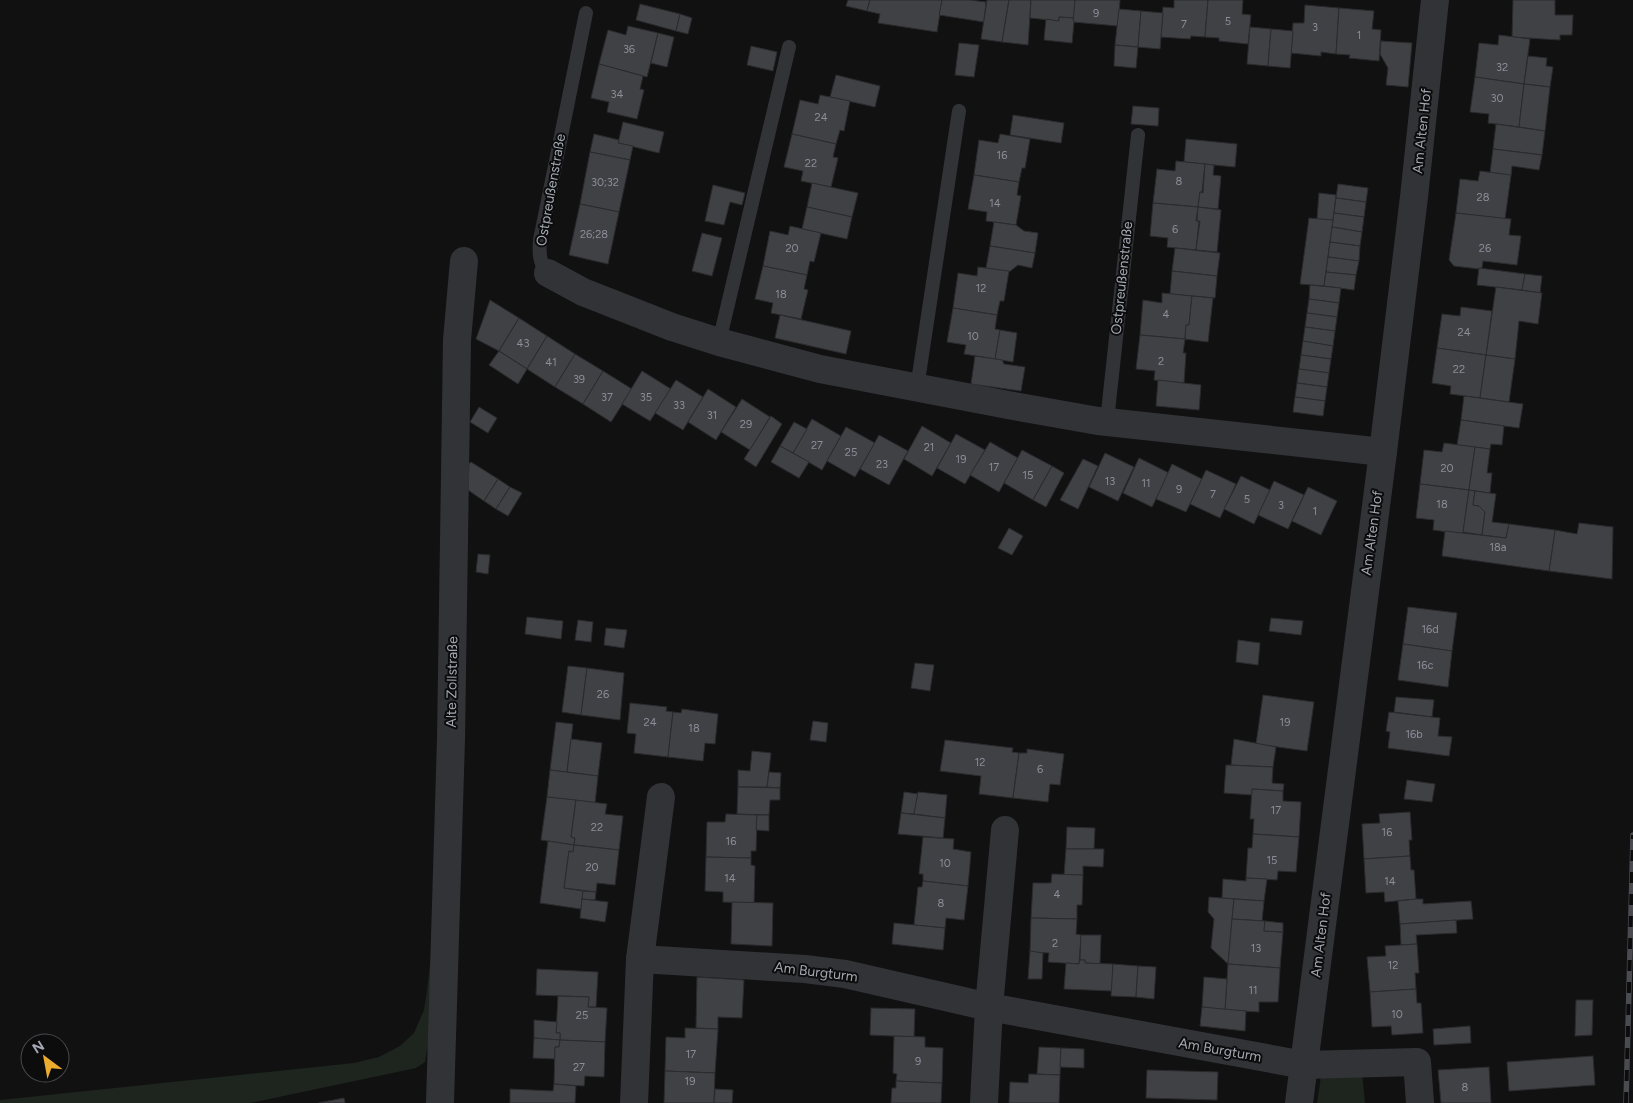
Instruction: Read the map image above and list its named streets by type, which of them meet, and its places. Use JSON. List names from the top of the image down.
{
  "streets": {
    "street": [
      "Am Alten Hof",
      "Ostpreußenstraße",
      "Alte Zollstraße",
      "Am Burgturm"
    ]
  },
  "crossings": [
    ["Am Alten Hof", "Ostpreußenstraße"],
    ["Am Alten Hof", "Am Burgturm"]
  ],
  "house_numbers": [
    "9",
    "5",
    "7",
    "3",
    "1",
    "36",
    "32",
    "34",
    "30",
    "24",
    "16",
    "22",
    "8",
    "30;32",
    "28",
    "14",
    "6",
    "26;28",
    "20",
    "26",
    "12",
    "18",
    "4",
    "24",
    "10",
    "43",
    "2",
    "41",
    "22",
    "39",
    "37",
    "35",
    "33",
    "31",
    "29",
    "27",
    "21",
    "25",
    "19",
    "23",
    "17",
    "20",
    "15",
    "13",
    "11",
    "9",
    "7",
    "5",
    "18",
    "3",
    "1",
    "18a",
    "16d",
    "16c",
    "26",
    "24",
    "19",
    "18",
    "16b",
    "12",
    "6",
    "17",
    "22",
    "16",
    "16",
    "15",
    "10",
    "20",
    "14",
    "14",
    "4",
    "8",
    "2",
    "13",
    "12",
    "11",
    "10",
    "25",
    "17",
    "9",
    "27",
    "19",
    "8"
  ],
  "north": "top left"
}
